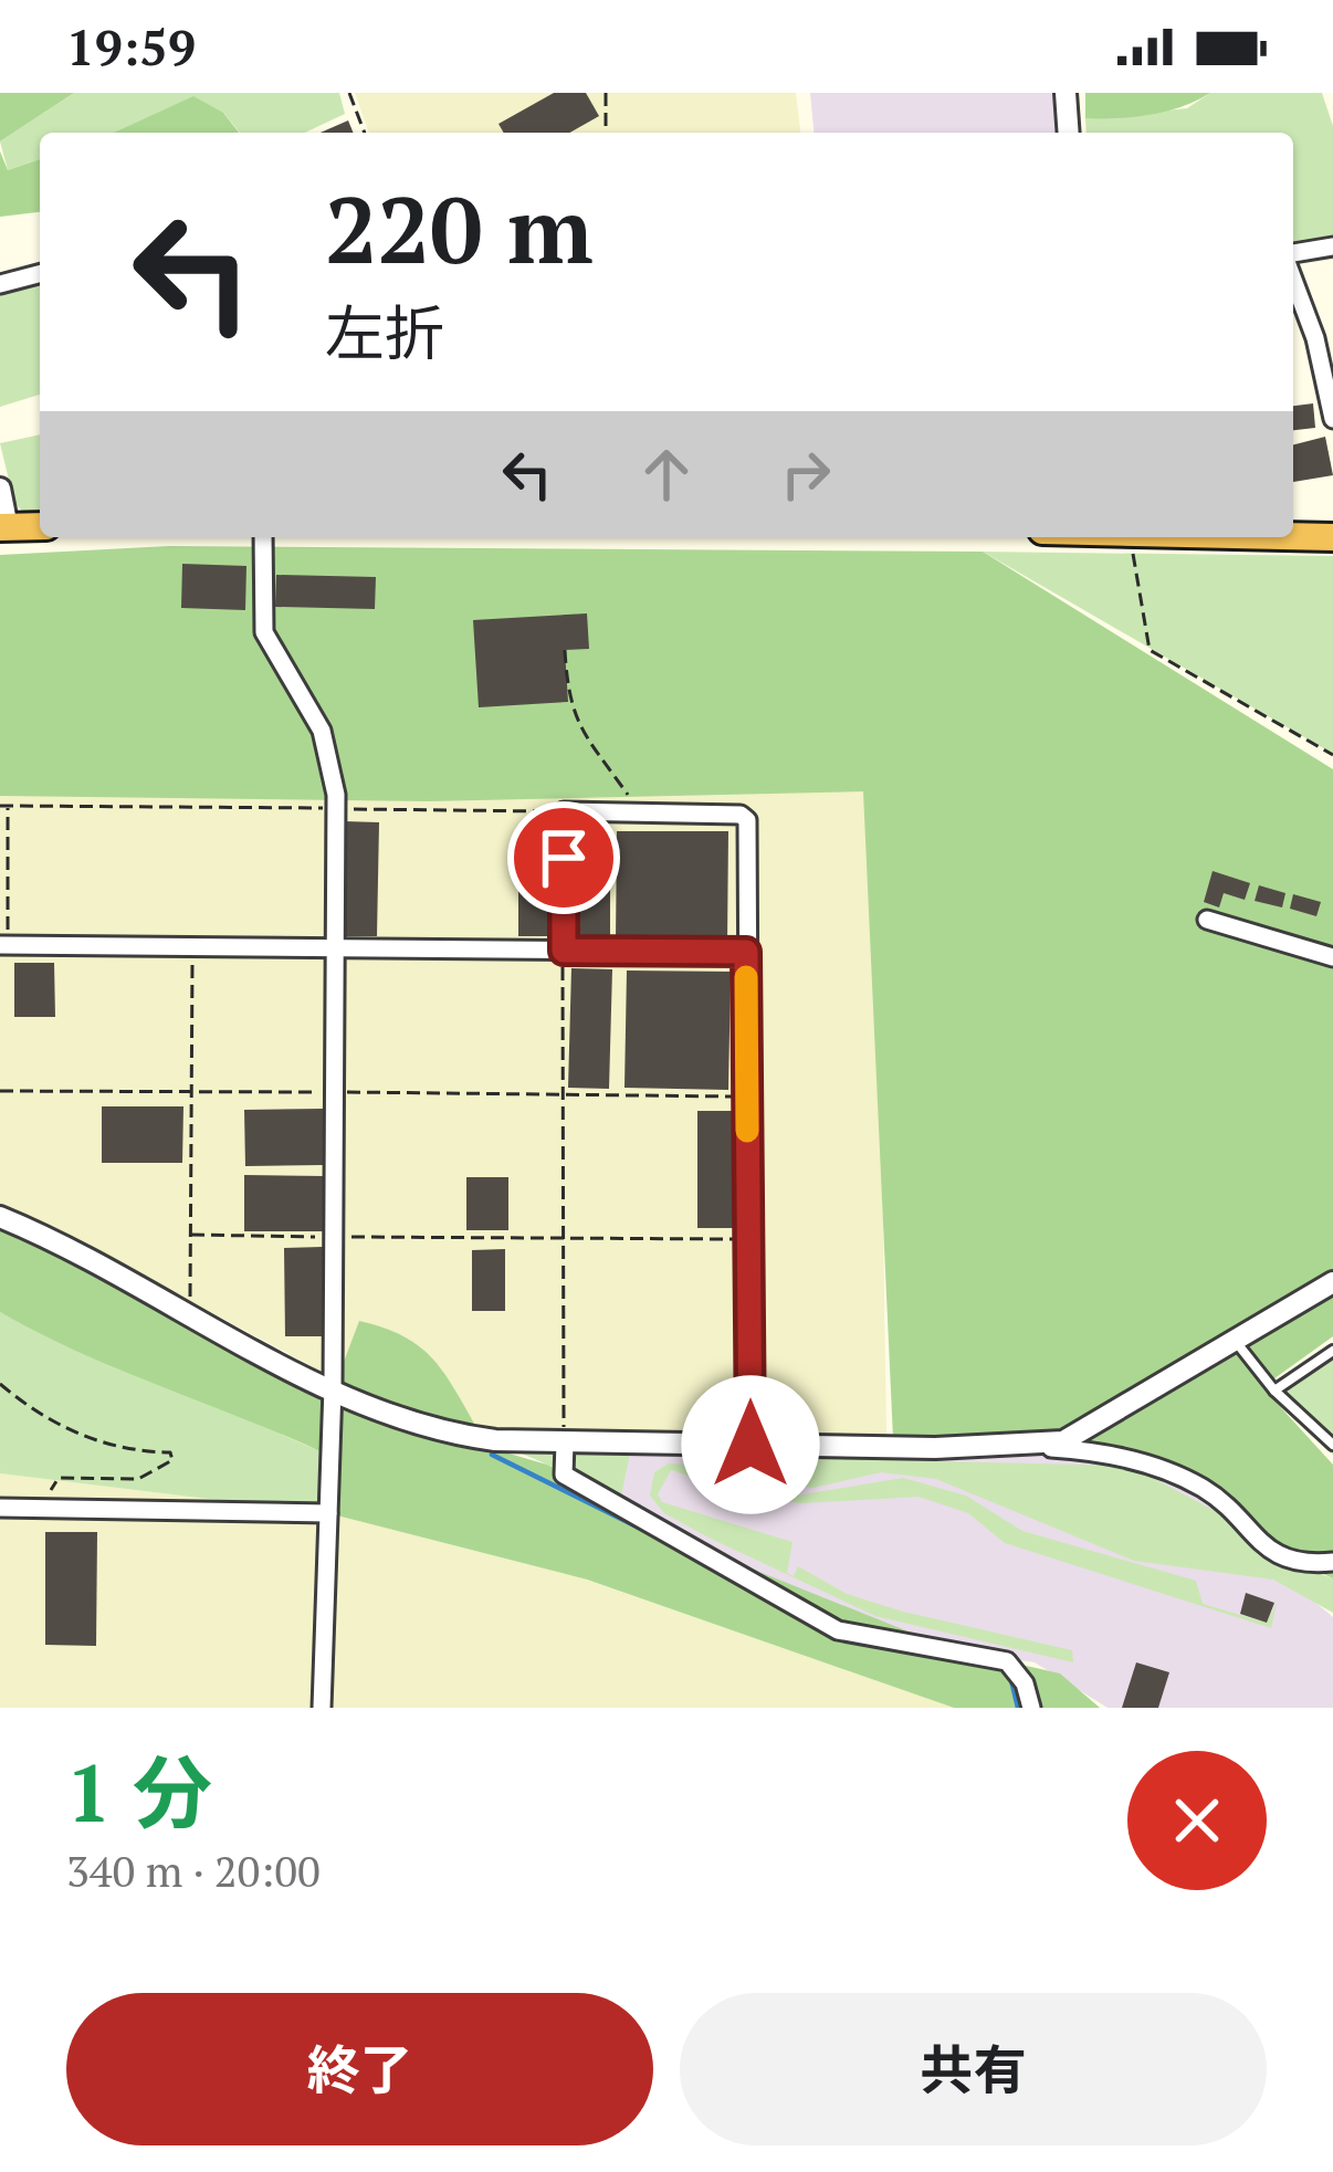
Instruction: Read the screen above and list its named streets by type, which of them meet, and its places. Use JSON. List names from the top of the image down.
{
  "page": {
    "status": "19:59",
    "turn": ["220 m", "左折"],
    "heading": ["1 分", "340 m · 20:00"],
    "buttons": ["終了", "共有"]
  }
}
